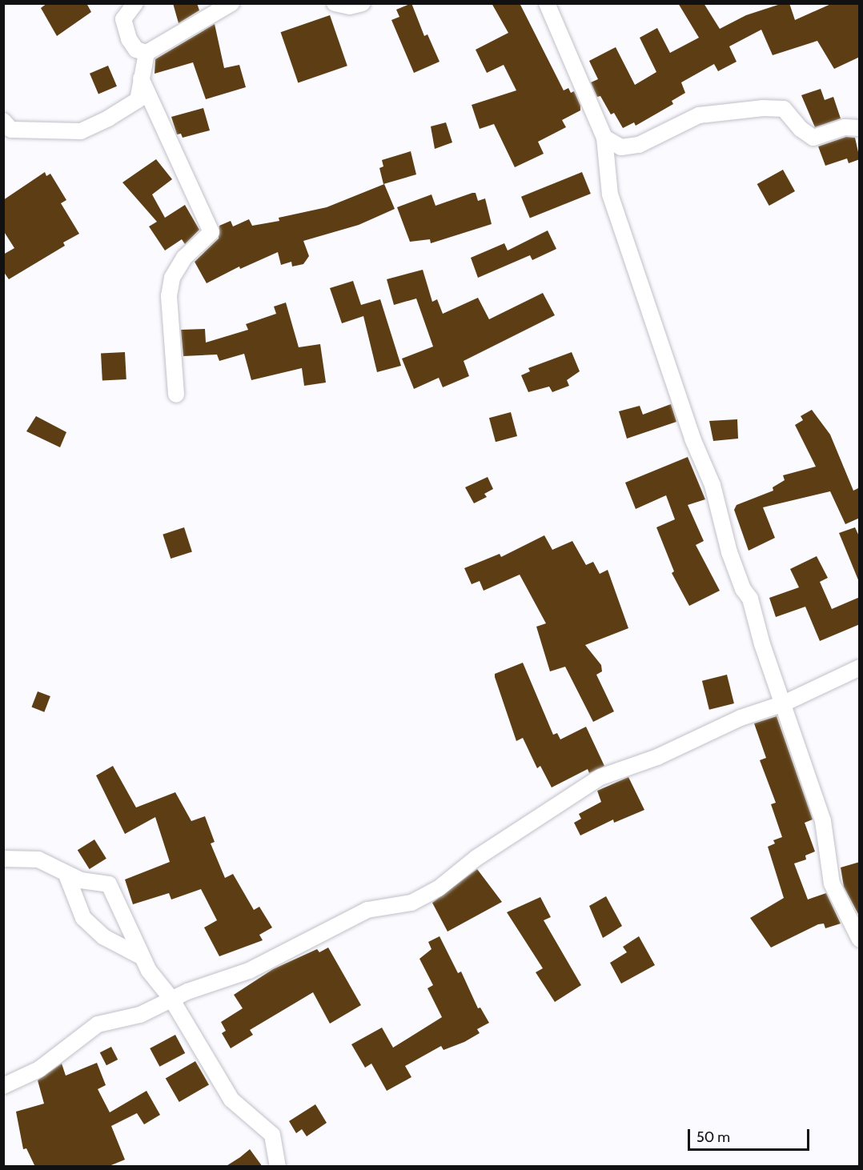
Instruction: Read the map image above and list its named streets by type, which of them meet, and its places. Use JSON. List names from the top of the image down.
{
  "scale_bar": "50 m"
}
